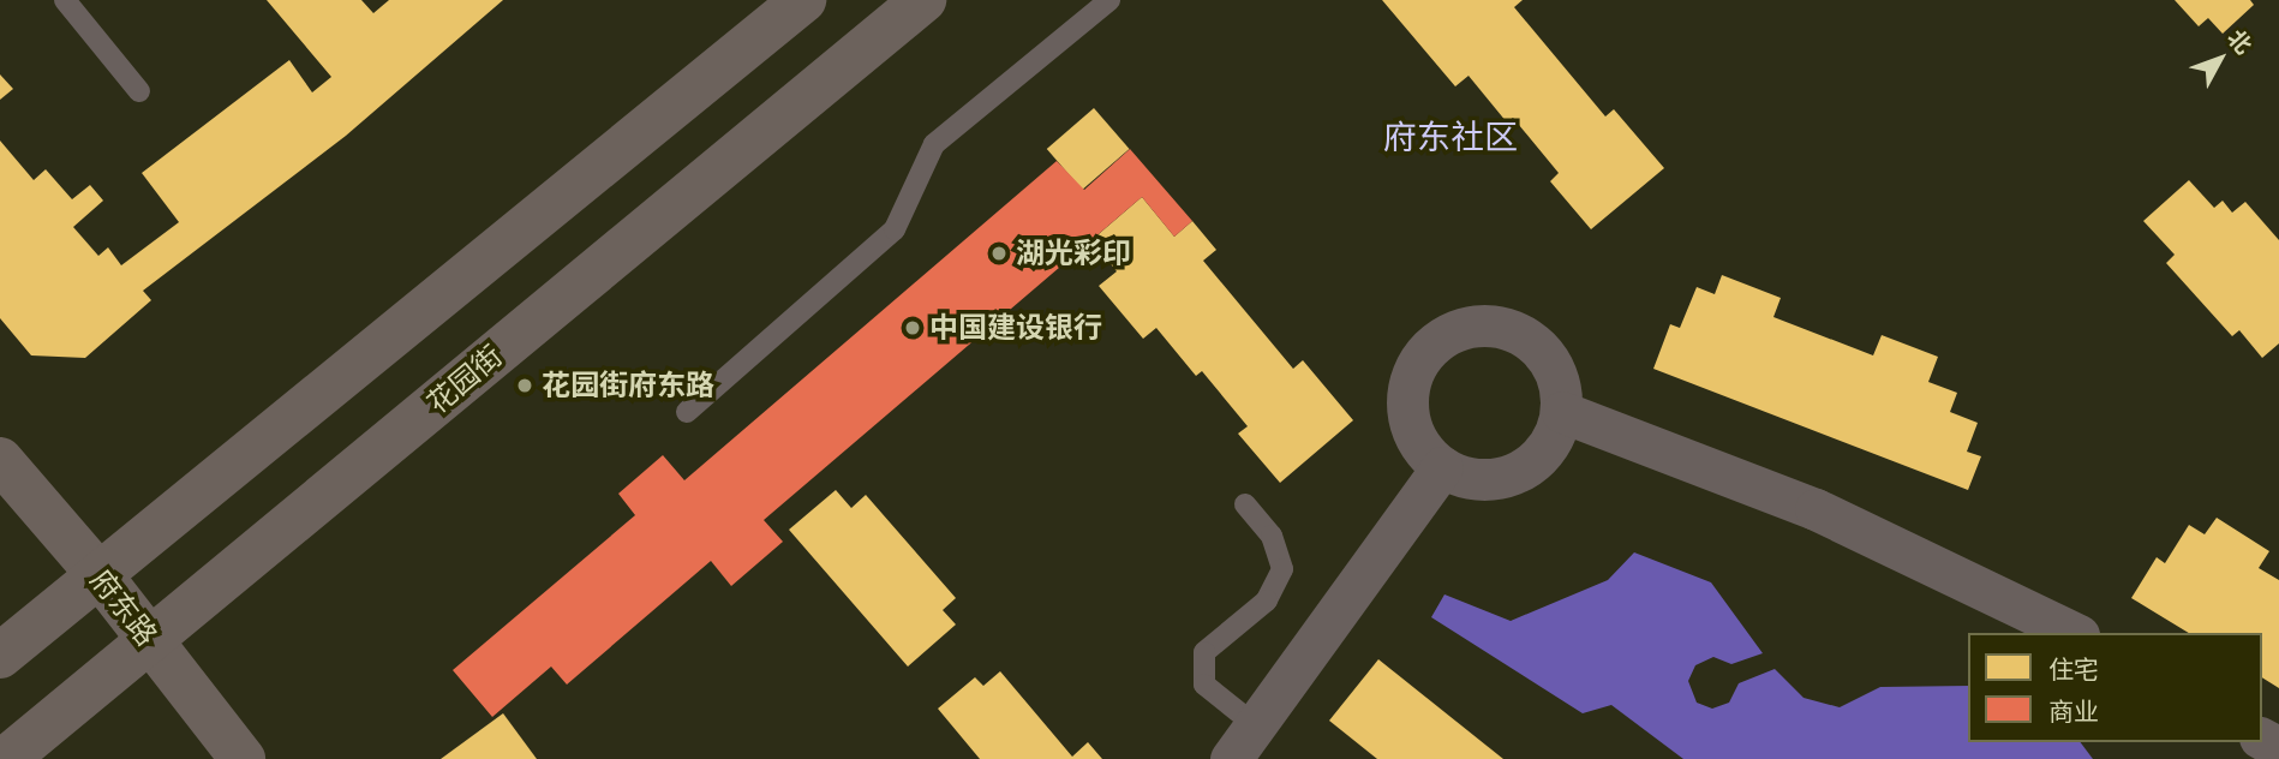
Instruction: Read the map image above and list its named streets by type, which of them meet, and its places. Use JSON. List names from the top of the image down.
{
  "streets": {
    "main road": ["花园街", "府东路"]
  },
  "crossings": [
    ["花园街", "府东路"]
  ],
  "districts": ["府东社区"],
  "places": ["湖光彩印", "中国建设银行", "花园街府东路"],
  "legend": ["住宅", "商业"],
  "north": "top right"
}
